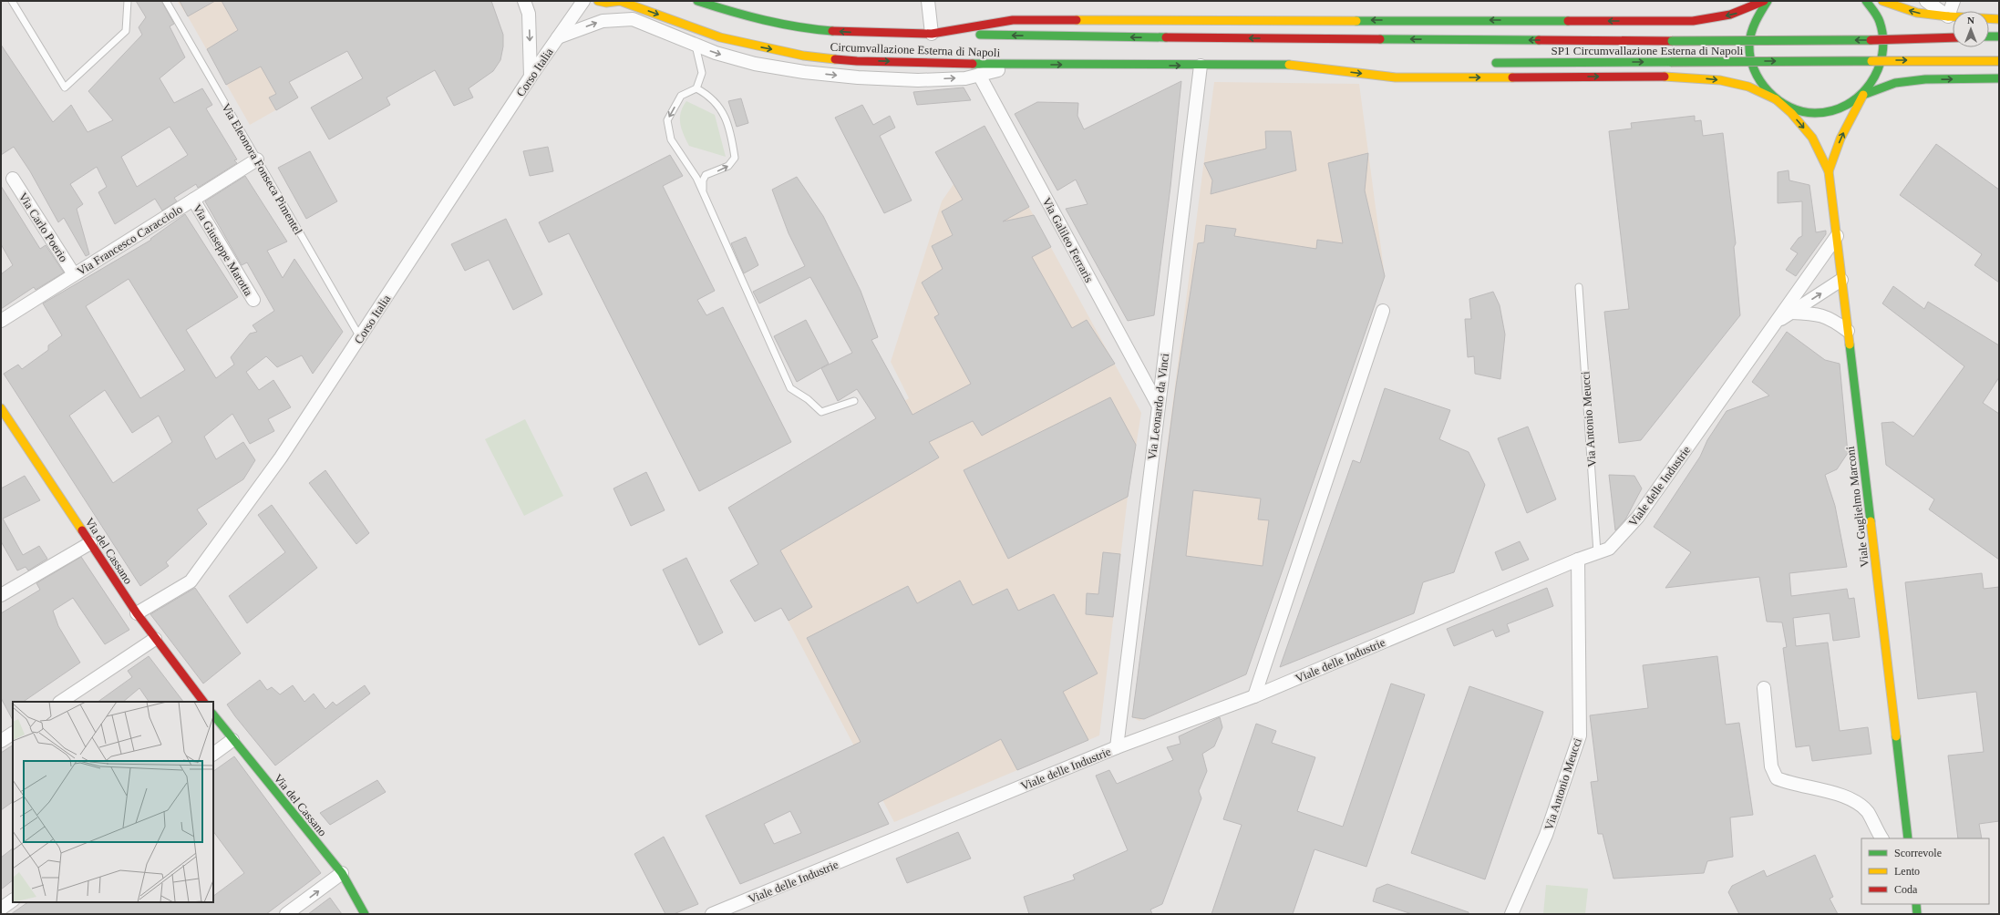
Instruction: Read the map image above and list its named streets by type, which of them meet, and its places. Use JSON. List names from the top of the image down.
{
  "streets": {
    "main road": [
      "Circumvallazione Esterna di Napoli",
      "SP1 Circumvallazione Esterna di Napoli",
      "Viale Guglielmo Marconi",
      "Via del Cassano"
    ],
    "street": [
      "Corso Italia",
      "Via Carlo Poerio",
      "Via Francesco Caracciolo",
      "Via Galileo Ferraris",
      "Via Giuseppe Marotta",
      "Via Leonardo da Vinci",
      "Via Antonio Meucci",
      "Viale delle Industrie"
    ],
    "lane": ["Via Eleonora Fonseca Pimentel"]
  },
  "crossings": [
    ["Circumvallazione Esterna di Napoli", "SP1 Circumvallazione Esterna di Napoli"],
    ["Circumvallazione Esterna di Napoli", "Via Leonardo da Vinci"],
    ["Corso Italia", "Via Eleonora Fonseca Pimentel"],
    ["Corso Italia", "Via del Cassano"],
    ["Via Eleonora Fonseca Pimentel", "Via Francesco Caracciolo"],
    ["Via Carlo Poerio", "Via Francesco Caracciolo"],
    ["Via Francesco Caracciolo", "Via Giuseppe Marotta"],
    ["Via Galileo Ferraris", "Via Leonardo da Vinci"],
    ["Via Leonardo da Vinci", "Viale delle Industrie"],
    ["Via Antonio Meucci", "Viale delle Industrie"],
    ["Viale delle Industrie", "Viale Guglielmo Marconi"]
  ],
  "legend": ["Scorrevole", "Lento", "Coda"],
  "north": "top"
}
